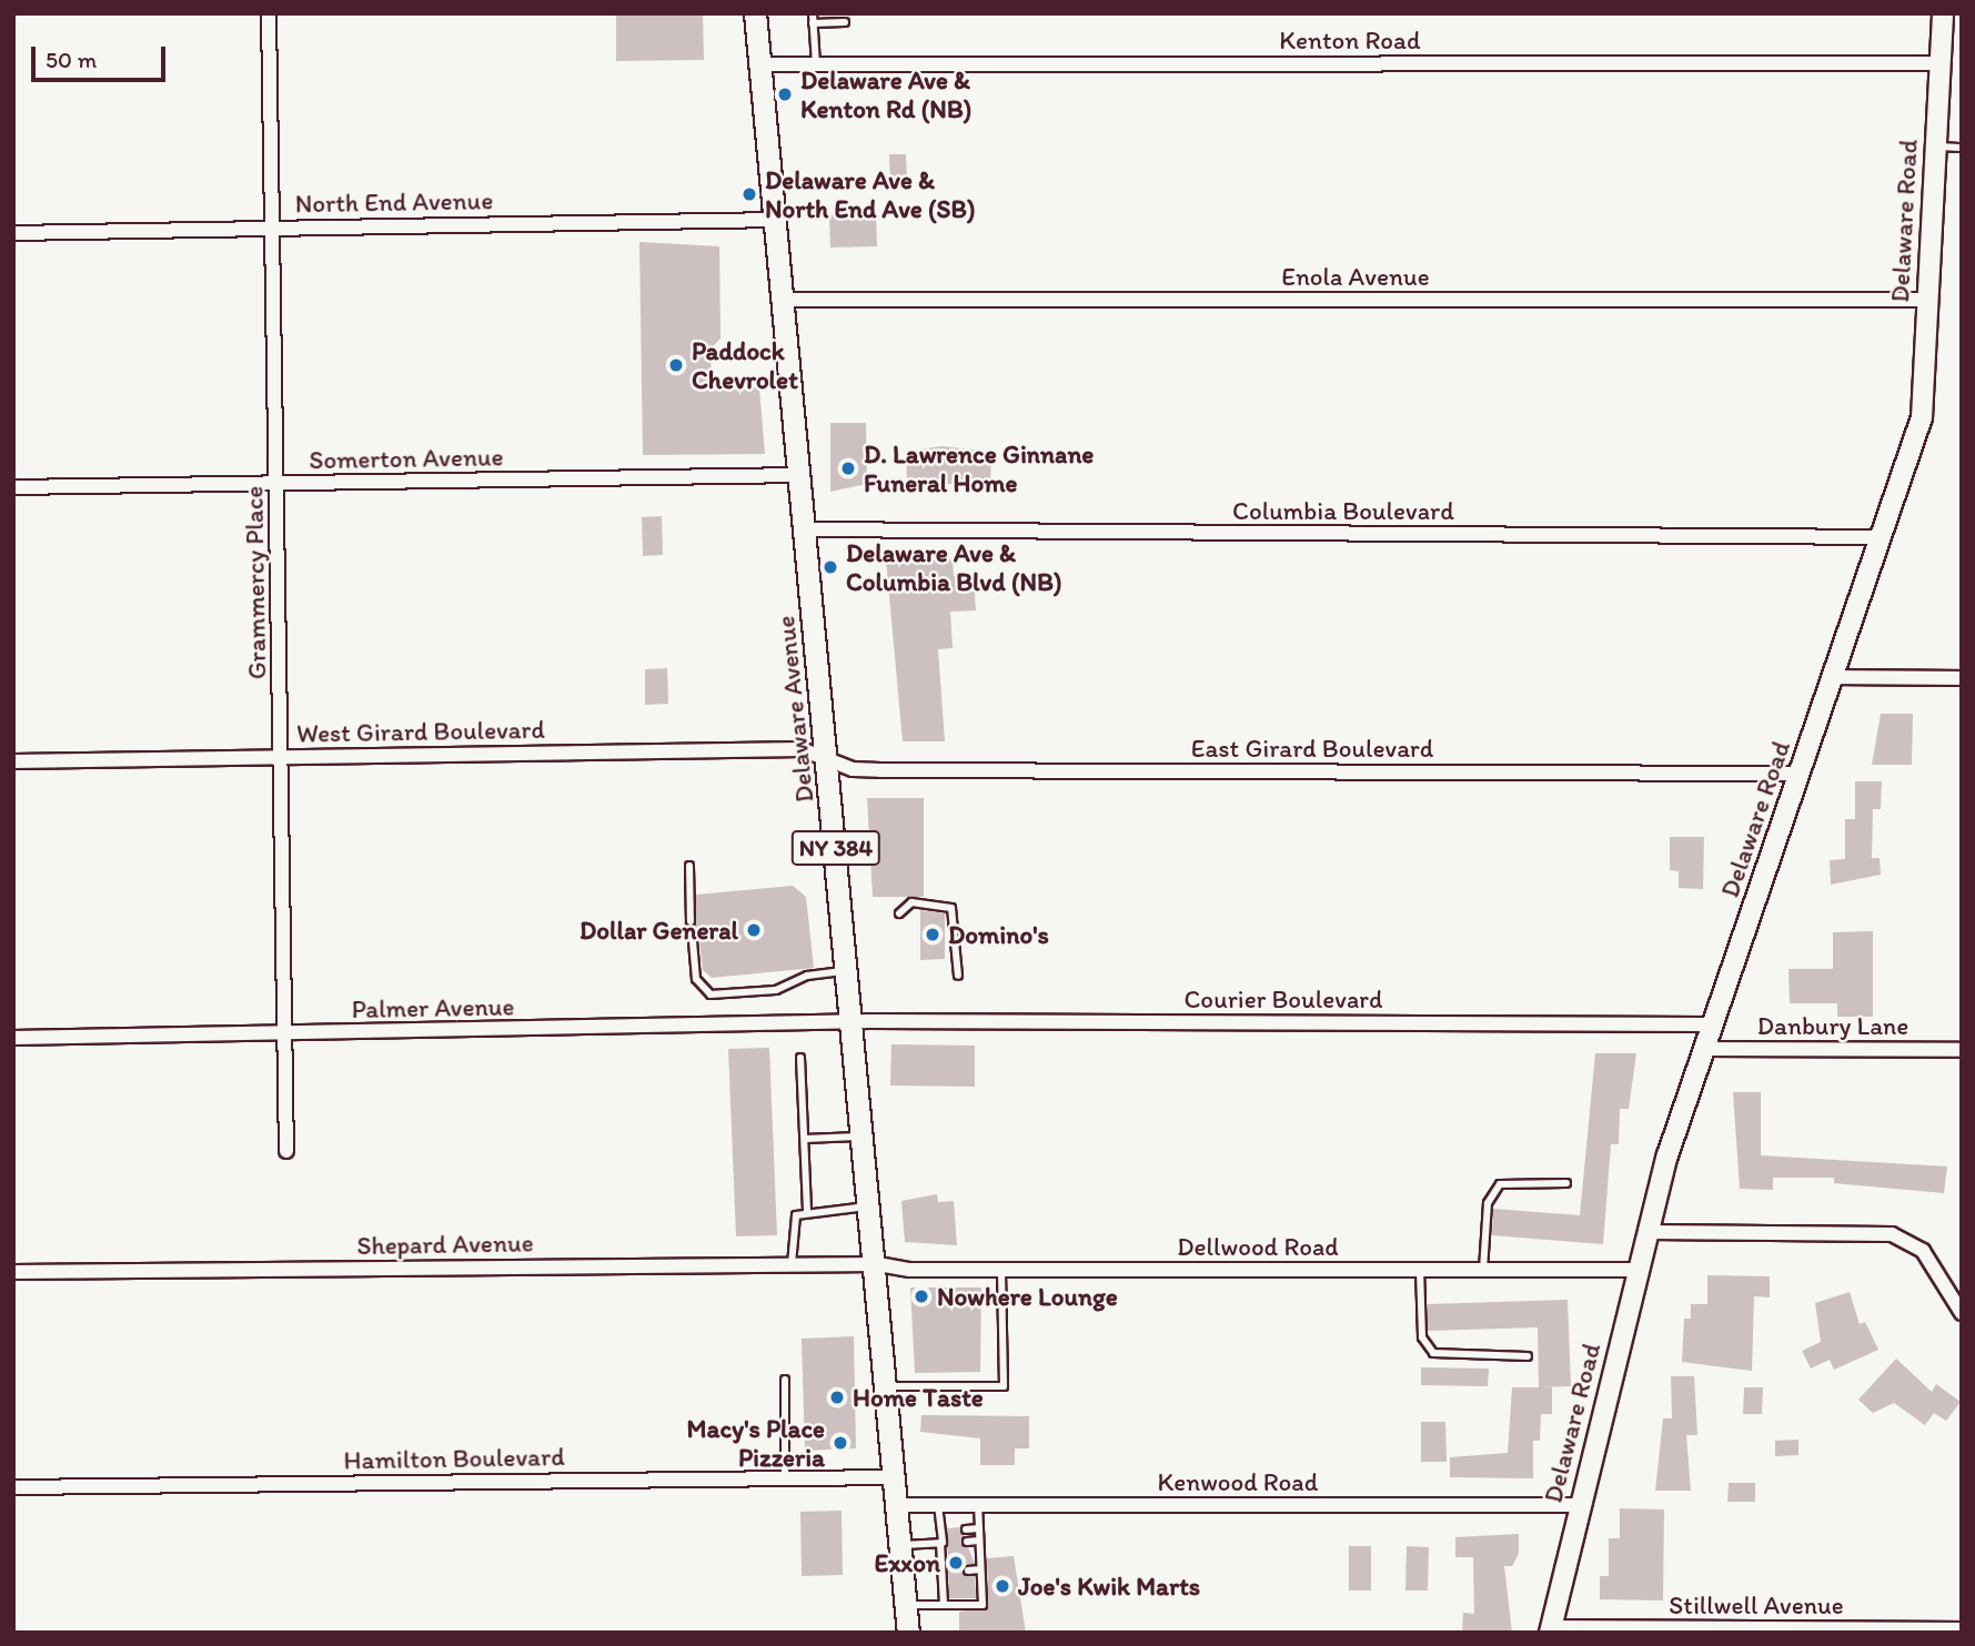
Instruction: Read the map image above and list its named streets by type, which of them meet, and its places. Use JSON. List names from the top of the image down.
{
  "streets": {
    "main road": ["Delaware Avenue", "NY 384"],
    "street": [
      "Kenton Road",
      "North End Avenue",
      "Delaware Road",
      "Enola Avenue",
      "Somerton Avenue",
      "Columbia Boulevard",
      "Grammercy Place",
      "West Girard Boulevard",
      "East Girard Boulevard",
      "Courier Boulevard",
      "Palmer Avenue",
      "Danbury Lane",
      "Shepard Avenue",
      "Dellwood Road",
      "Hamilton Boulevard",
      "Kenwood Road",
      "Stillwell Avenue"
    ]
  },
  "crossings": [
    ["Kenton Road", "Delaware Road"],
    ["Kenton Road", "Delaware Avenue"],
    ["North End Avenue", "Grammercy Place"],
    ["North End Avenue", "Delaware Avenue"],
    ["Delaware Road", "Enola Avenue"],
    ["Delaware Road", "Columbia Boulevard"],
    ["Delaware Road", "East Girard Boulevard"],
    ["Delaware Road", "Courier Boulevard"],
    ["Delaware Road", "Danbury Lane"],
    ["Delaware Road", "Dellwood Road"],
    ["Delaware Road", "Kenwood Road"],
    ["Delaware Road", "Stillwell Avenue"],
    ["Enola Avenue", "Delaware Avenue"],
    ["Somerton Avenue", "Grammercy Place"],
    ["Somerton Avenue", "Delaware Avenue"],
    ["Columbia Boulevard", "Delaware Avenue"],
    ["Grammercy Place", "West Girard Boulevard"],
    ["Grammercy Place", "Palmer Avenue"],
    ["Delaware Avenue", "West Girard Boulevard"],
    ["Delaware Avenue", "East Girard Boulevard"],
    ["Delaware Avenue", "Courier Boulevard"],
    ["Delaware Avenue", "Palmer Avenue"],
    ["Delaware Avenue", "Shepard Avenue"],
    ["Delaware Avenue", "Dellwood Road"],
    ["Delaware Avenue", "Hamilton Boulevard"],
    ["Delaware Avenue", "Kenwood Road"],
    ["West Girard Boulevard", "East Girard Boulevard"],
    ["Courier Boulevard", "Palmer Avenue"],
    ["Shepard Avenue", "Dellwood Road"]
  ],
  "places": [
    "Delaware Ave & Kenton Rd (NB)",
    "Delaware Ave & North End Ave (SB)",
    "Paddock Chevrolet",
    "D. Lawrence Ginnane Funeral Home",
    "Delaware Ave & Columbia Blvd (NB)",
    "Dollar General",
    "Domino's",
    "Nowhere Lounge",
    "Home Taste",
    "Macy's Place Pizzeria",
    "Exxon",
    "Joe's Kwik Marts"
  ],
  "scale_bar": "50 m"
}
